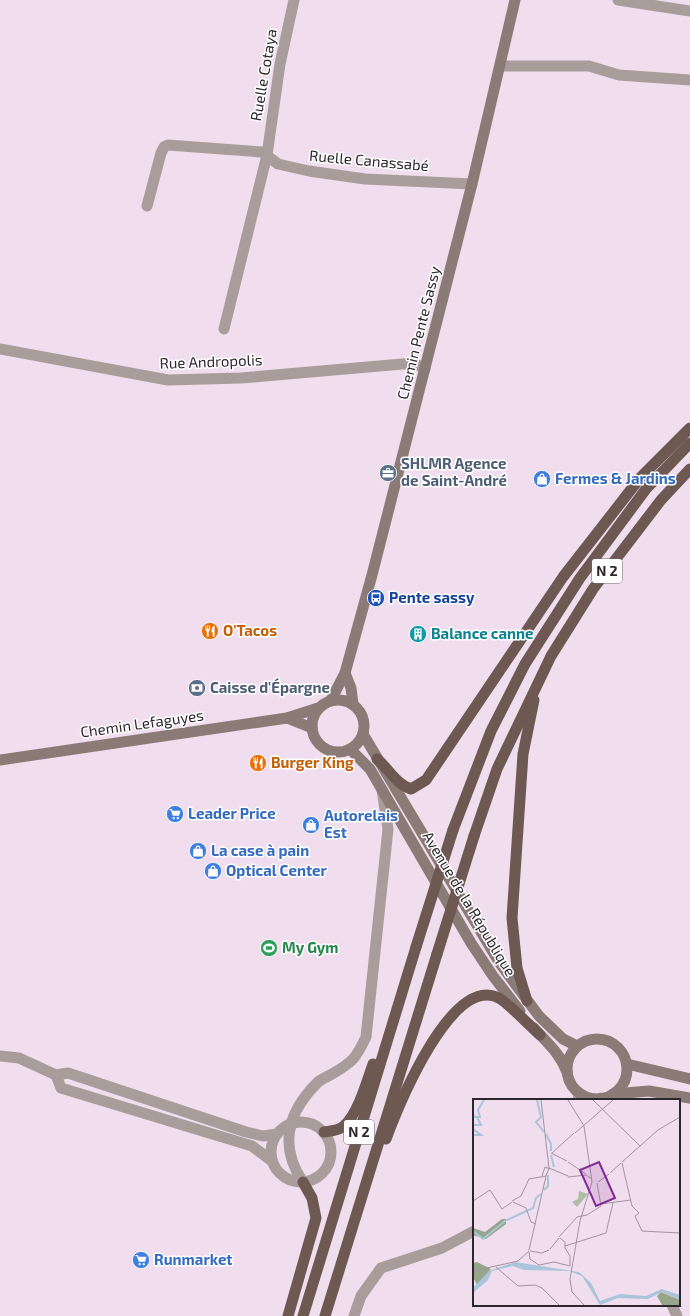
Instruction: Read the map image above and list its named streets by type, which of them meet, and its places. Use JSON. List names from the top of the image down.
{
  "streets": {
    "highway": ["N 2"],
    "main road": ["Chemin Pente Sassy", "Chemin Lefaguyes", "Avenue de la République"],
    "street": ["Ruelle Cotaya", "Ruelle Canassabé", "Rue Andropolis"]
  },
  "crossings": [
    ["Ruelle Cotaya", "Ruelle Canassabé"],
    ["Ruelle Canassabé", "Chemin Pente Sassy"],
    ["Chemin Pente Sassy", "Rue Andropolis"],
    ["Chemin Pente Sassy", "Chemin Lefaguyes"],
    ["Chemin Pente Sassy", "Avenue de la République"],
    ["Chemin Lefaguyes", "Avenue de la République"]
  ],
  "places": {
    "office": ["SHLMR Agence de Saint-André"],
    "shop": [
      "Fermes & Jardins",
      "Autorelais Est",
      "La case à pain",
      "Optical Center"
    ],
    "bus stop": ["Pente sassy"],
    "restaurant": ["O'Tacos", "Burger King"],
    "building": ["Balance canne"],
    "bank": ["Caisse d'Épargne"],
    "supermarket": ["Leader Price", "Runmarket"],
    "sports": ["My Gym"]
  }
}
